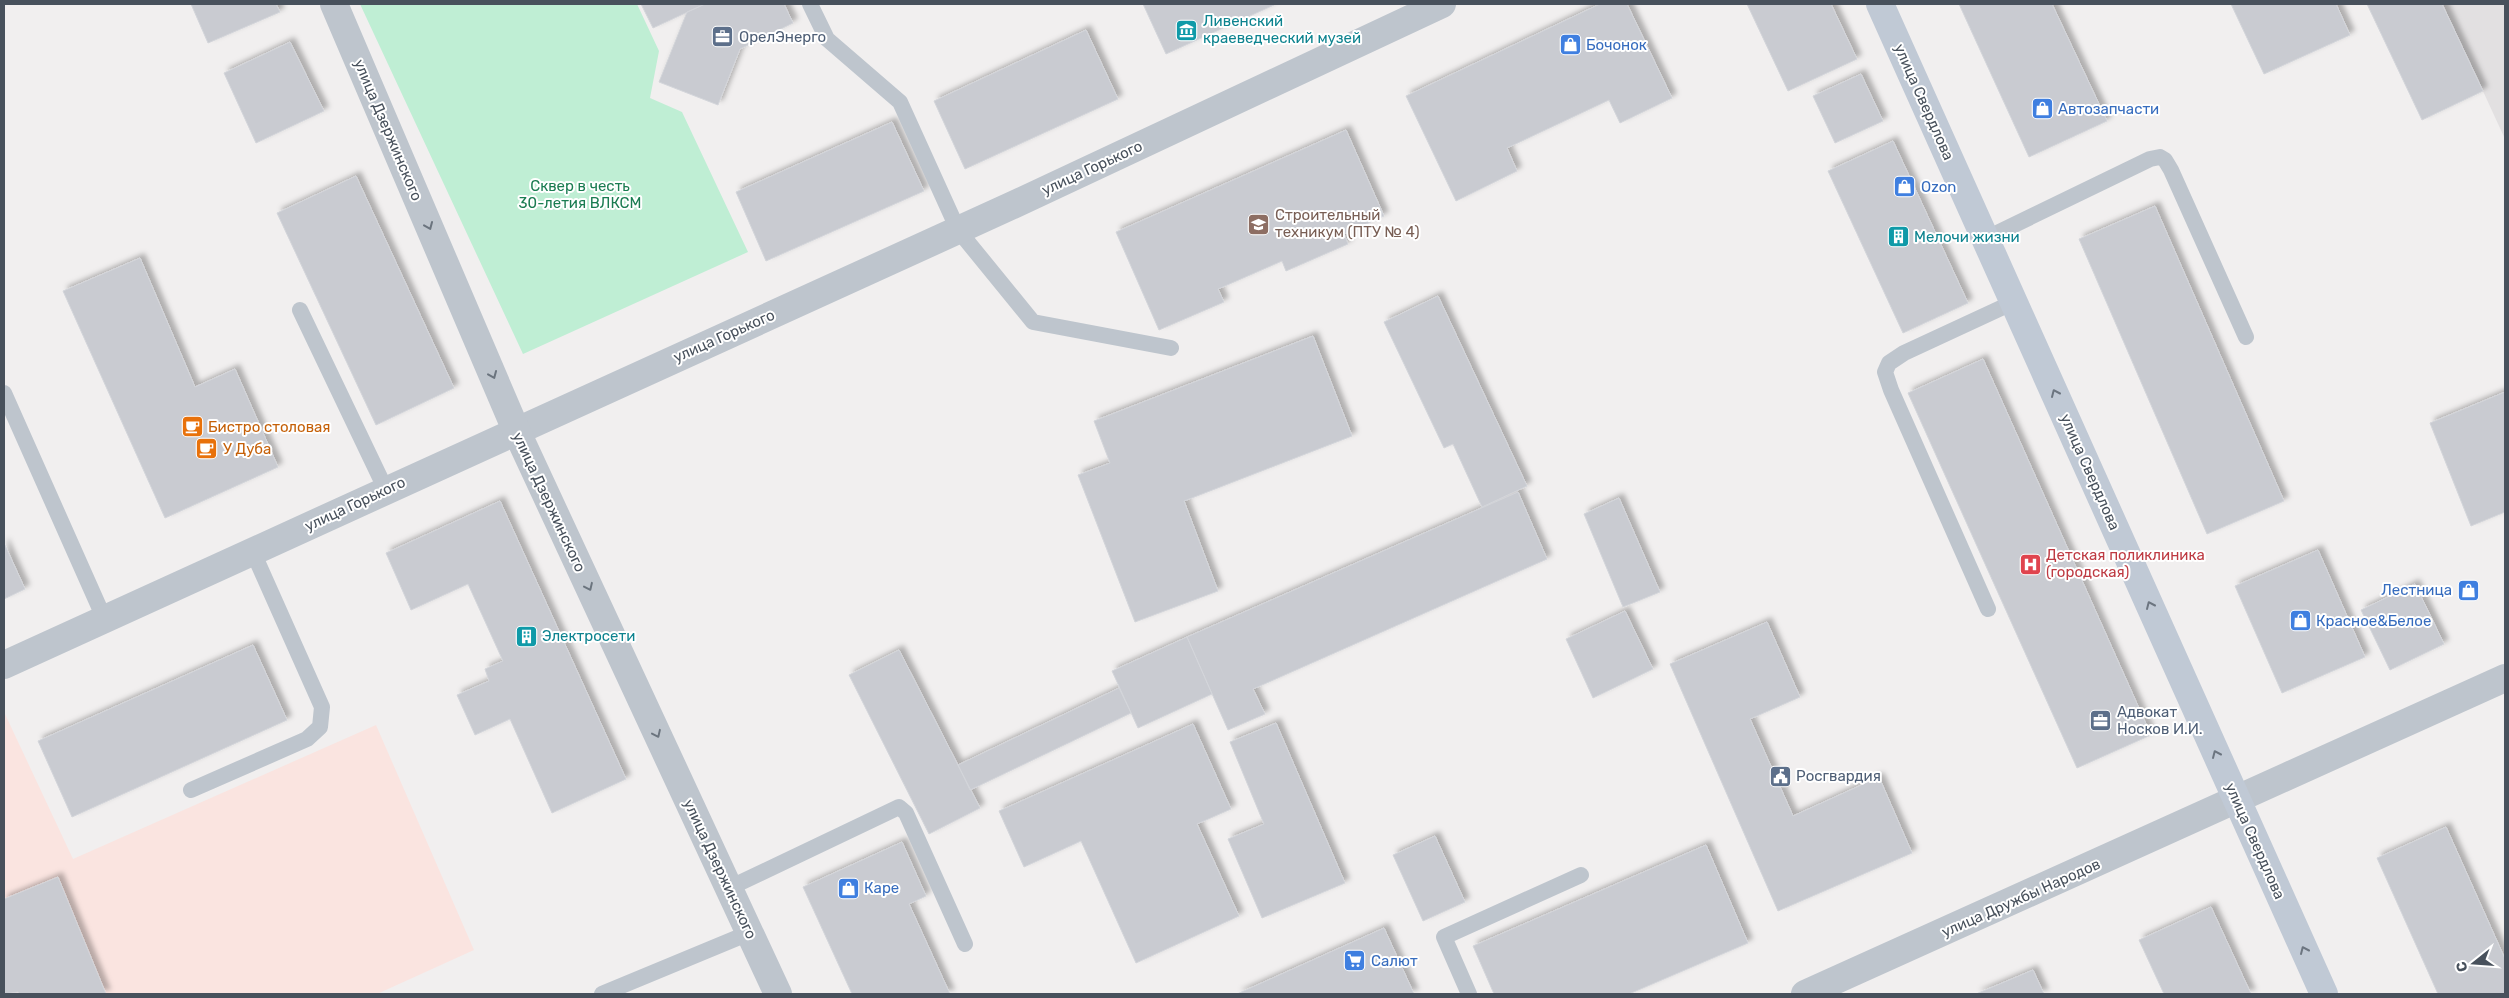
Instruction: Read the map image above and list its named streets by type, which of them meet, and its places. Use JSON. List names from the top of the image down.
{
  "streets": {
    "main road": ["улица Свердлова"],
    "street": ["улица Дзержинского", "улица Горького", "улица Дружбы Народов"]
  },
  "crossings": [
    ["улица Свердлова", "улица Дружбы Народов"],
    ["улица Дзержинского", "улица Горького"]
  ],
  "one_way": ["улица Свердлова", "улица Дзержинского"],
  "parks": ["Сквер в честь 30-летия ВЛКСМ"],
  "places": {
    "museum": ["Ливенский краеведческий музей"],
    "office": ["ОрелЭнерго", "Адвокат Носков И.И."],
    "shop": [
      "Бочонок",
      "Автозапчасти",
      "Ozon",
      "Лестница",
      "Красное&Белое",
      "Каре"
    ],
    "school or university": ["Строительный техникум (ПТУ № 4)"],
    "building": ["Мелочи жизни", "Электросети"],
    "cafe": ["Бистро столовая", "У Дуба"],
    "hospital": ["Детская поликлиника (городская)"],
    "public building": ["Росгвардия"],
    "supermarket": ["Салют"]
  },
  "north": "left"
}
